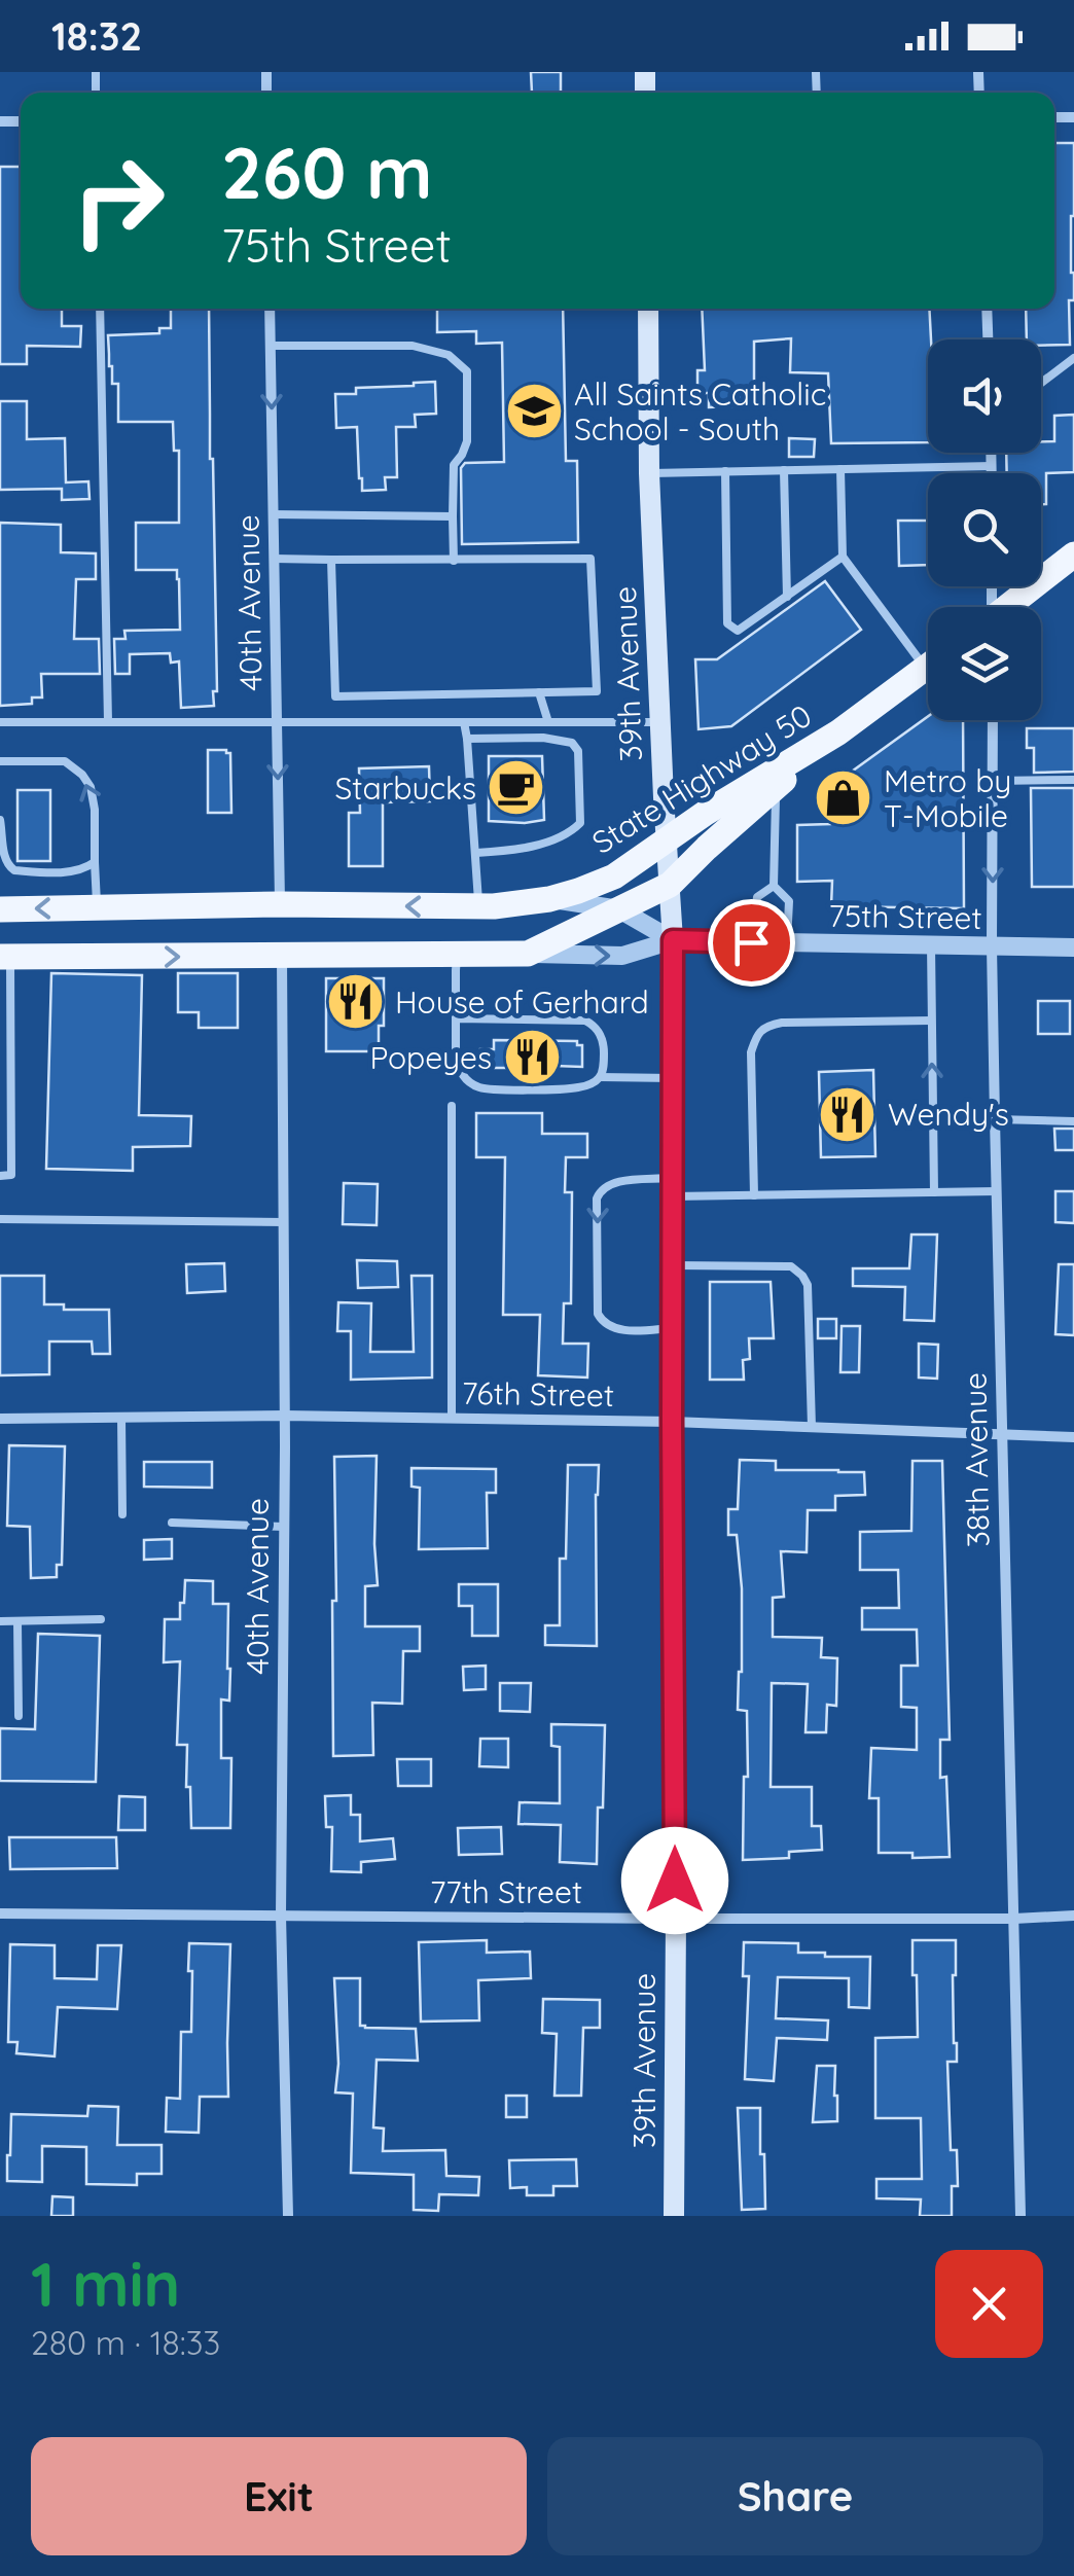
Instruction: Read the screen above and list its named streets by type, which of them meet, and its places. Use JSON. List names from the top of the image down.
{
  "streets": {
    "main road": ["39th Avenue", "State Highway 50"],
    "street": [
      "40th Avenue",
      "75th Street",
      "76th Street",
      "38th Avenue",
      "77th Street"
    ]
  },
  "crossings": [
    ["40th Avenue", "State Highway 50"],
    ["40th Avenue", "76th Street"],
    ["40th Avenue", "77th Street"],
    ["39th Avenue", "State Highway 50"],
    ["39th Avenue", "75th Street"],
    ["39th Avenue", "76th Street"],
    ["39th Avenue", "77th Street"],
    ["State Highway 50", "75th Street"],
    ["75th Street", "38th Avenue"],
    ["76th Street", "38th Avenue"],
    ["38th Avenue", "77th Street"]
  ],
  "places": {
    "school or university": ["All Saints Catholic School - South"],
    "cafe": ["Starbucks"],
    "shop": ["Metro by T-Mobile"],
    "restaurant": ["House of Gerhard", "Popeyes", "Wendy's"]
  },
  "page": {
    "status": "18:32",
    "turn": ["260 m", "75th Street"],
    "heading": ["1 min", "280 m · 18:33"],
    "buttons": ["Exit", "Share"]
  }
}
